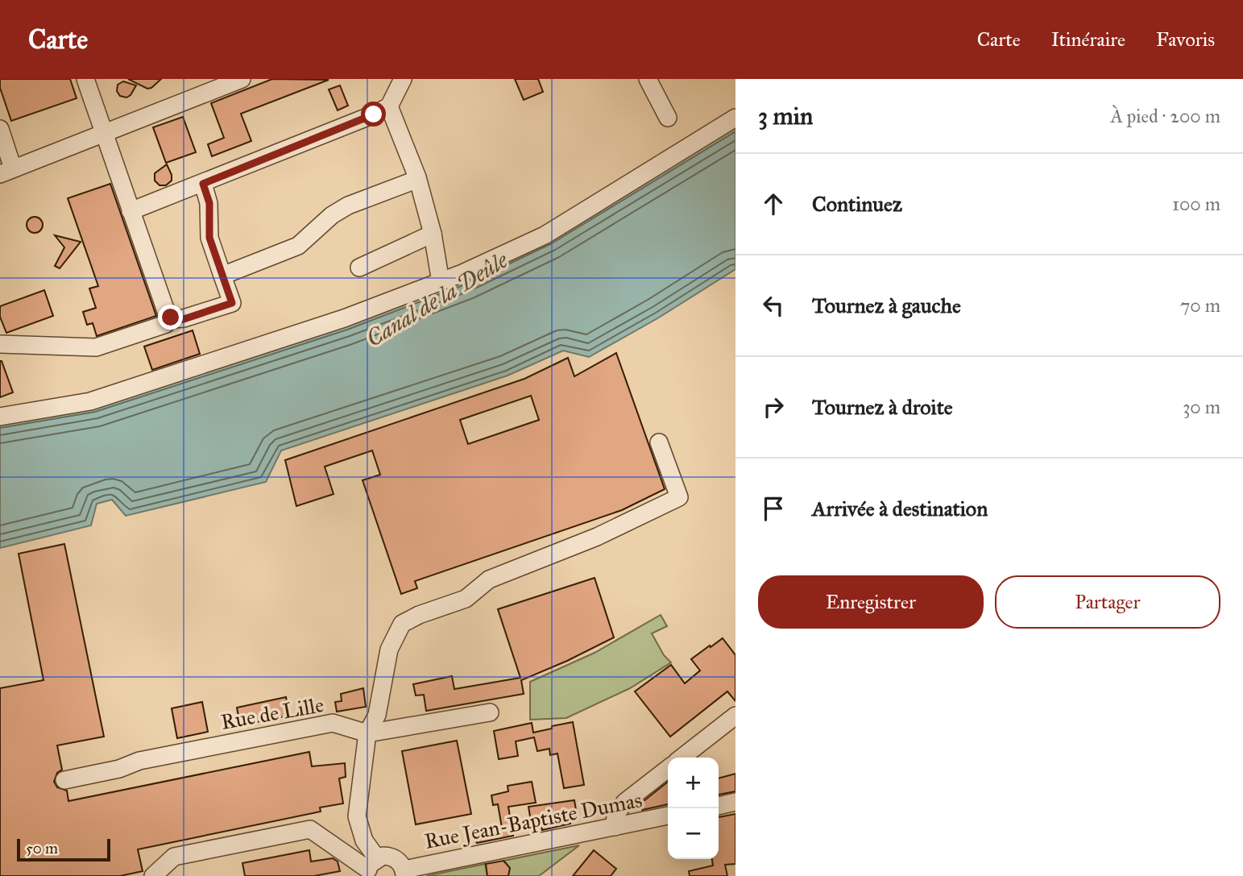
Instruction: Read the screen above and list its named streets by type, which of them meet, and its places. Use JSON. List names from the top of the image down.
{
  "streets": {
    "street": ["Rue de Lille", "Rue Jean-Baptiste Dumas"]
  },
  "water": ["Canal de la Deûle"],
  "scale_bar": "50 m",
  "page": {
    "header": "Carte",
    "nav": ["Carte", "Itinéraire", "Favoris"],
    "heading": ["3 min", "À pied · 200 m"],
    "list": [
      ["Continuez", "100 m"],
      ["Tournez à gauche", "70 m"],
      ["Tournez à droite", "30 m"],
      "Arrivée à destination"
    ],
    "buttons": ["Enregistrer", "Partager"],
    "map_buttons": ["+", "−"],
    "scale": "50 m"
  }
}
